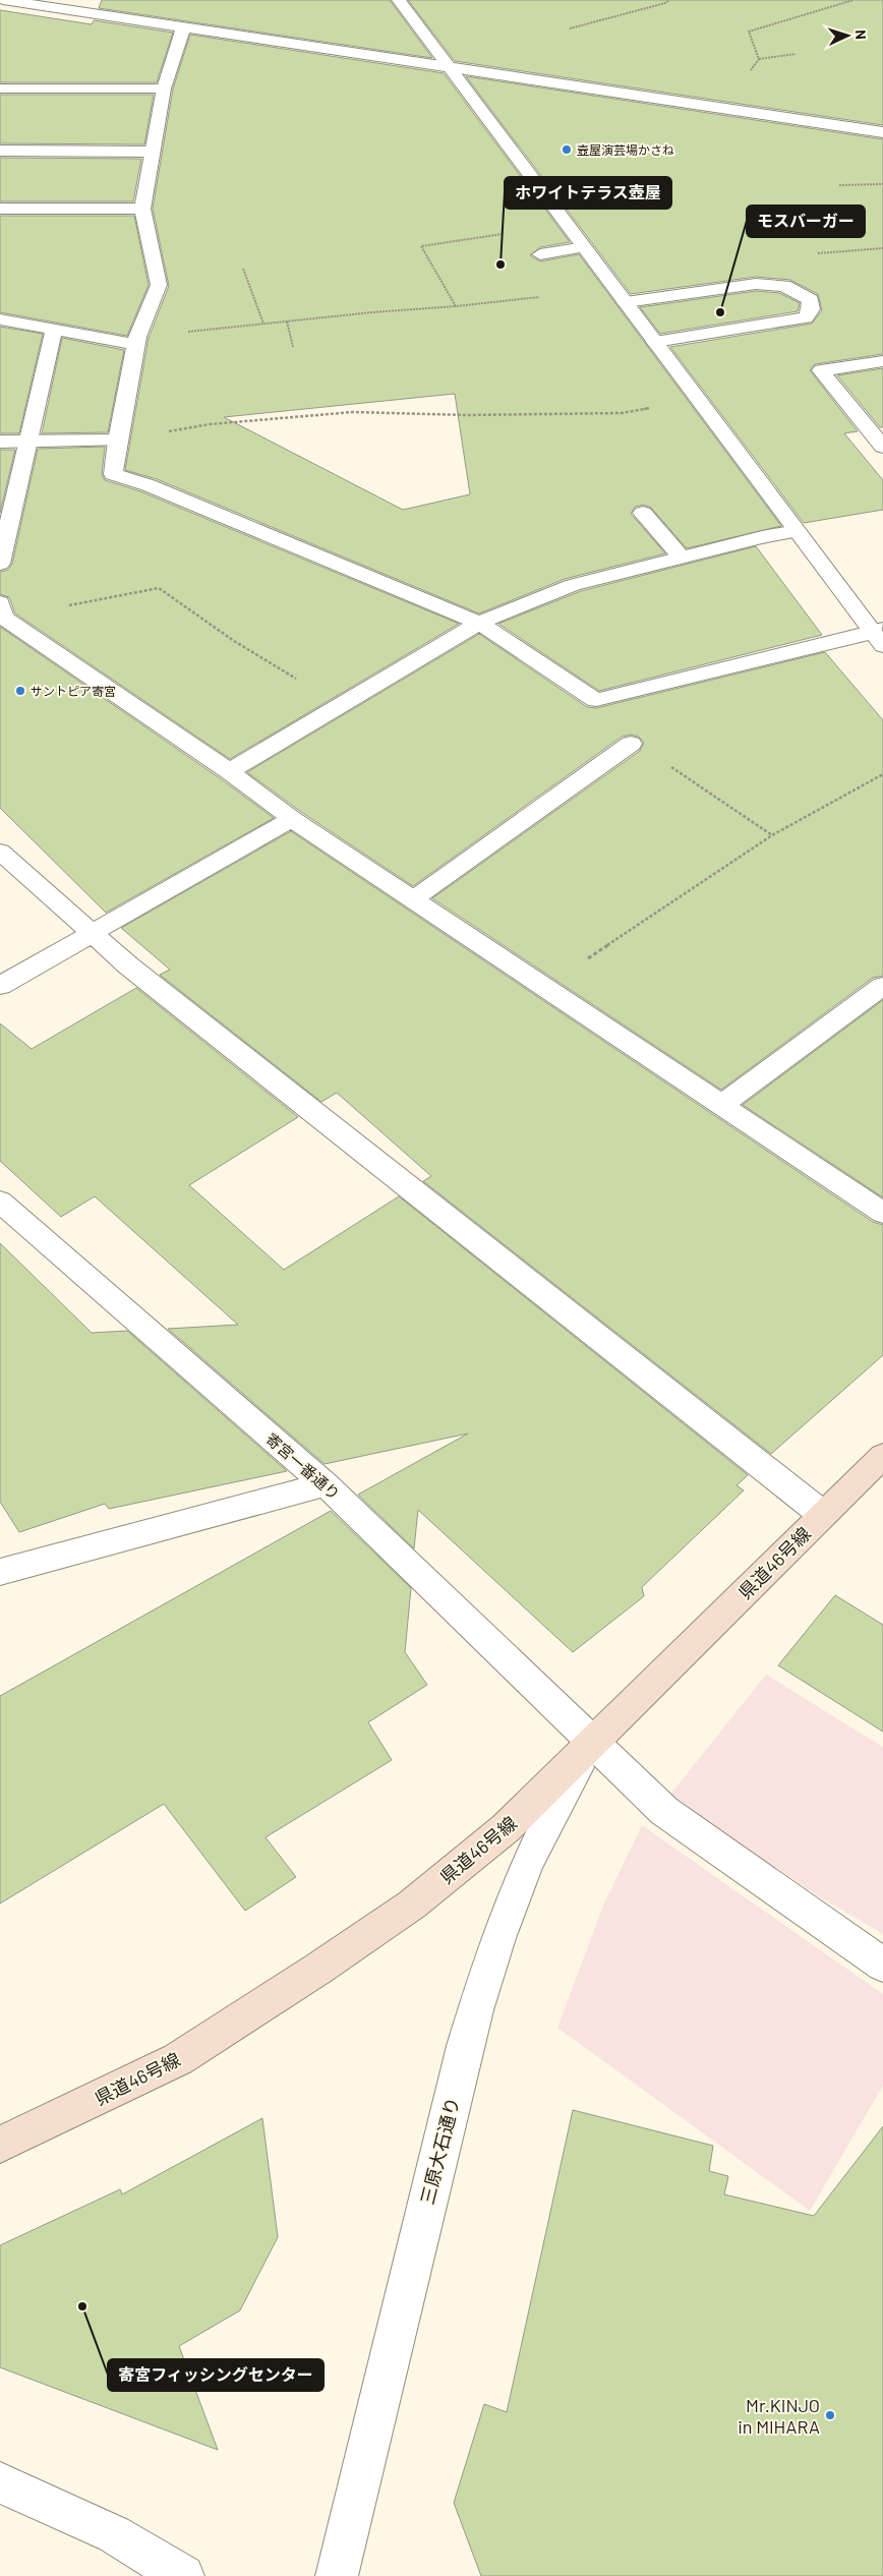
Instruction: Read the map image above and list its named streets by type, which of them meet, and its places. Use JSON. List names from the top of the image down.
{
  "streets": {
    "main road": ["県道46号線"],
    "street": ["寄宮一番通り", "三原大石通り"]
  },
  "crossings": [
    ["寄宮一番通り", "県道46号線"],
    ["寄宮一番通り", "三原大石通り"],
    ["県道46号線", "三原大石通り"]
  ],
  "places": [
    "壼屋演芸場かさね",
    "ホワイトテラス壺屋",
    "モスバーガー",
    "サントピア寄宮",
    "寄宮フィッシングセンター",
    "Mr.KINJO in MIHARA"
  ],
  "north": "right"
}
